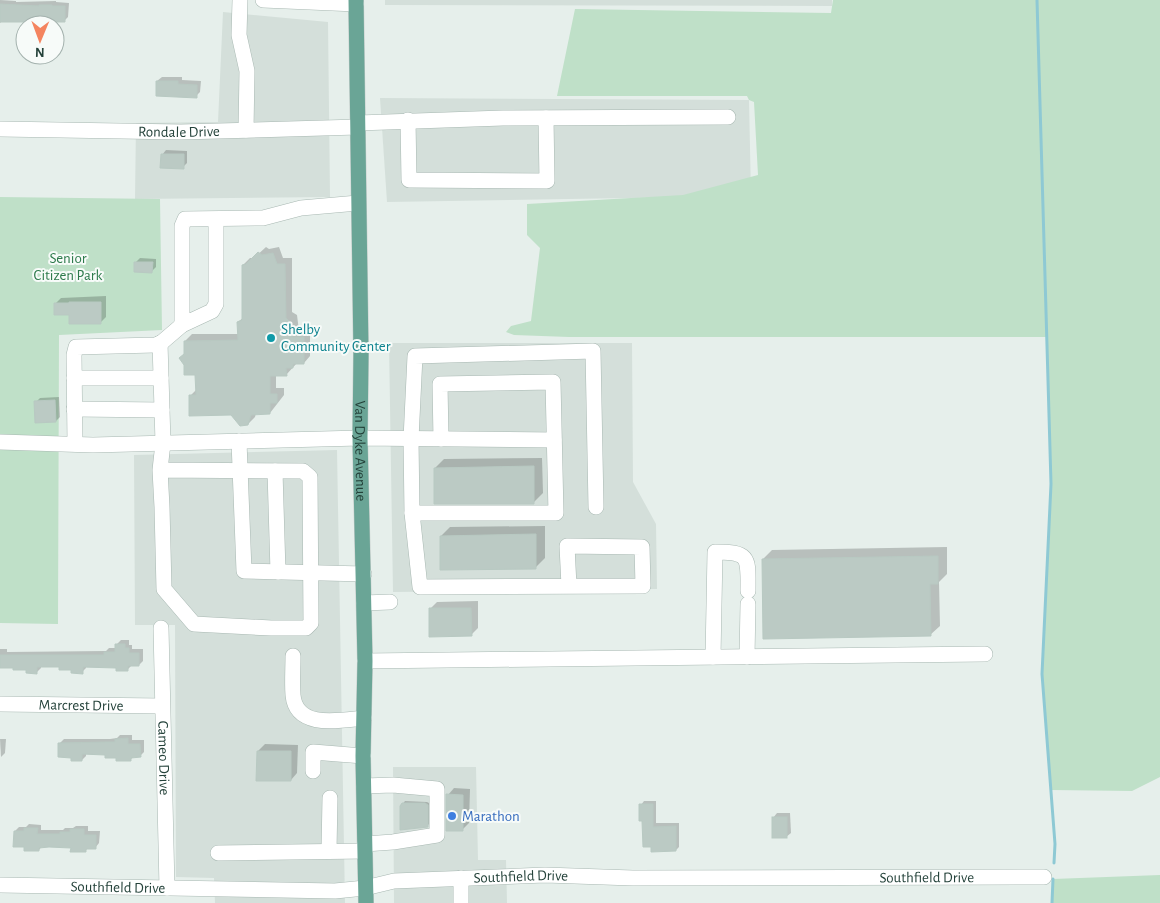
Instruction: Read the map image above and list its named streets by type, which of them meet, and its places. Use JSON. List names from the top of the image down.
{
  "streets": {
    "main road": ["Van Dyke Avenue"],
    "street": [
      "Rondale Drive",
      "Marcrest Drive",
      "Cameo Drive",
      "Southfield Drive"
    ]
  },
  "crossings": [
    ["Rondale Drive", "Van Dyke Avenue"],
    ["Van Dyke Avenue", "Southfield Drive"],
    ["Marcrest Drive", "Cameo Drive"],
    ["Cameo Drive", "Southfield Drive"]
  ],
  "parks": ["Senior Citizen Park"],
  "places": ["Shelby Community Center", "Marathon"],
  "north": "bottom"
}
